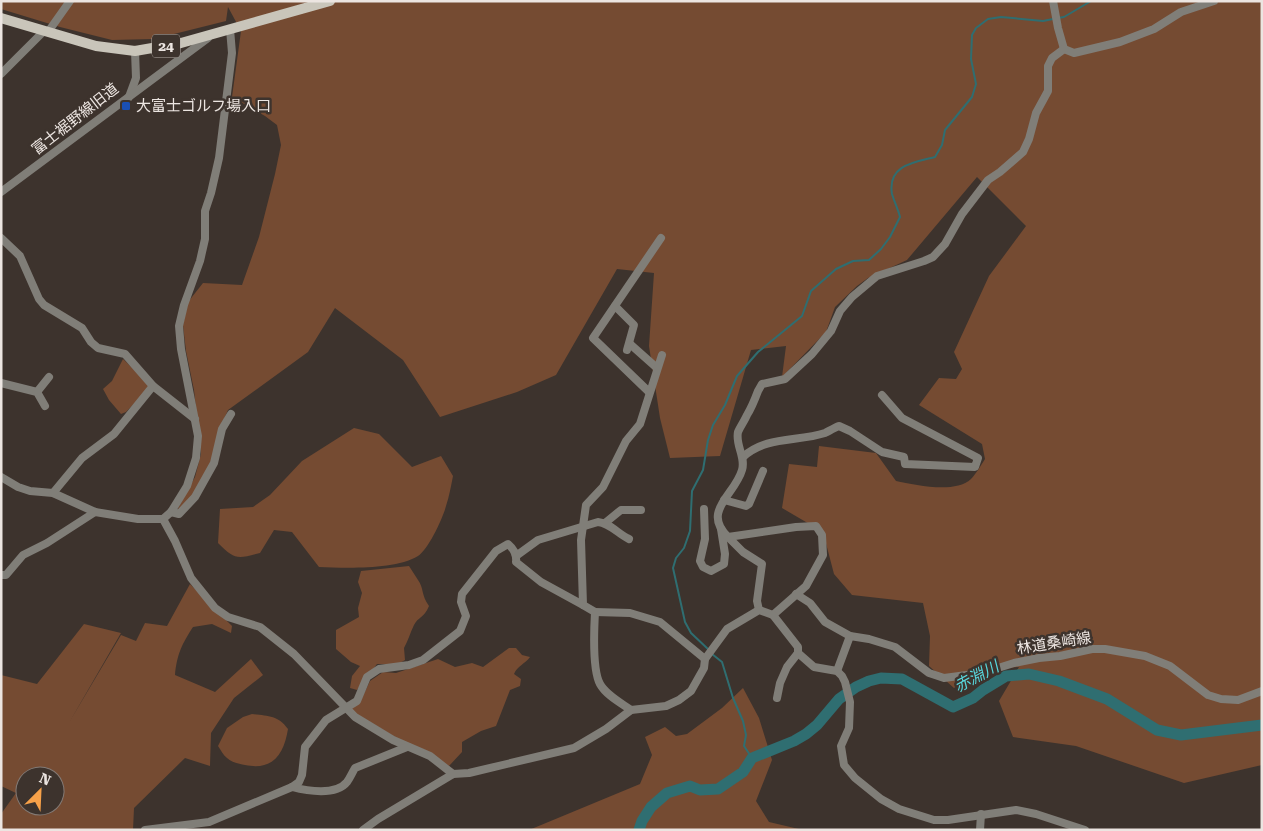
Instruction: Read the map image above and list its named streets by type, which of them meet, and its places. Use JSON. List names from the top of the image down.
{
  "streets": {
    "main road": ["24"],
    "street": ["富士裾野線旧道", "林道桑崎線"]
  },
  "crossings": [
    ["24", "富士裾野線旧道"]
  ],
  "water": ["赤淵川"],
  "places": {
    "transit": ["大富士ゴルフ場入口"]
  },
  "north": "top right"
}
